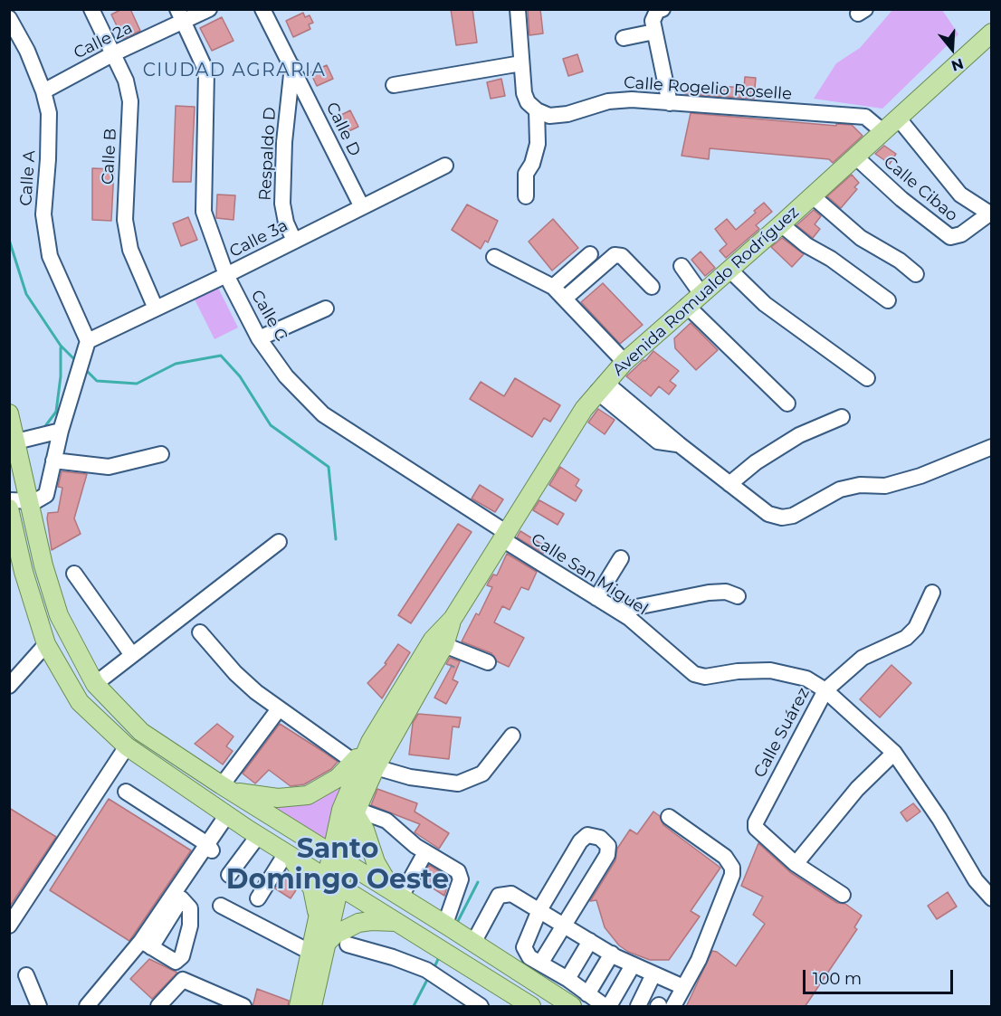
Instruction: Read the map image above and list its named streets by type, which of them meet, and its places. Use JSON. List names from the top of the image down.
{
  "streets": {
    "main road": ["Avenida Romualdo Rodríguez"],
    "street": [
      "Calle 2a",
      "Calle Rogelio Roselle",
      "Calle D",
      "Respaldo D",
      "Calle B",
      "Calle A",
      "Calle Cibao",
      "Calle 3a",
      "Calle C",
      "Calle San Miguel",
      "Calle Suárez"
    ]
  },
  "crossings": [
    ["Calle 2a", "Calle B"],
    ["Calle 2a", "Calle A"],
    ["Calle 2a", "Calle C"],
    ["Calle Rogelio Roselle", "Avenida Romualdo Rodríguez"],
    ["Calle D", "Respaldo D"],
    ["Calle D", "Calle 3a"],
    ["Respaldo D", "Calle 3a"],
    ["Calle B", "Calle 3a"],
    ["Calle A", "Calle 3a"],
    ["Calle Cibao", "Avenida Romualdo Rodríguez"],
    ["Calle 3a", "Calle C"],
    ["Avenida Romualdo Rodríguez", "Calle C"],
    ["Avenida Romualdo Rodríguez", "Calle San Miguel"],
    ["Calle C", "Calle San Miguel"],
    ["Calle San Miguel", "Calle Suárez"]
  ],
  "districts": ["CIUDAD AGRARIA", "Santo Domingo Oeste"],
  "scale_bar": "100 m",
  "north": "bottom"
}
